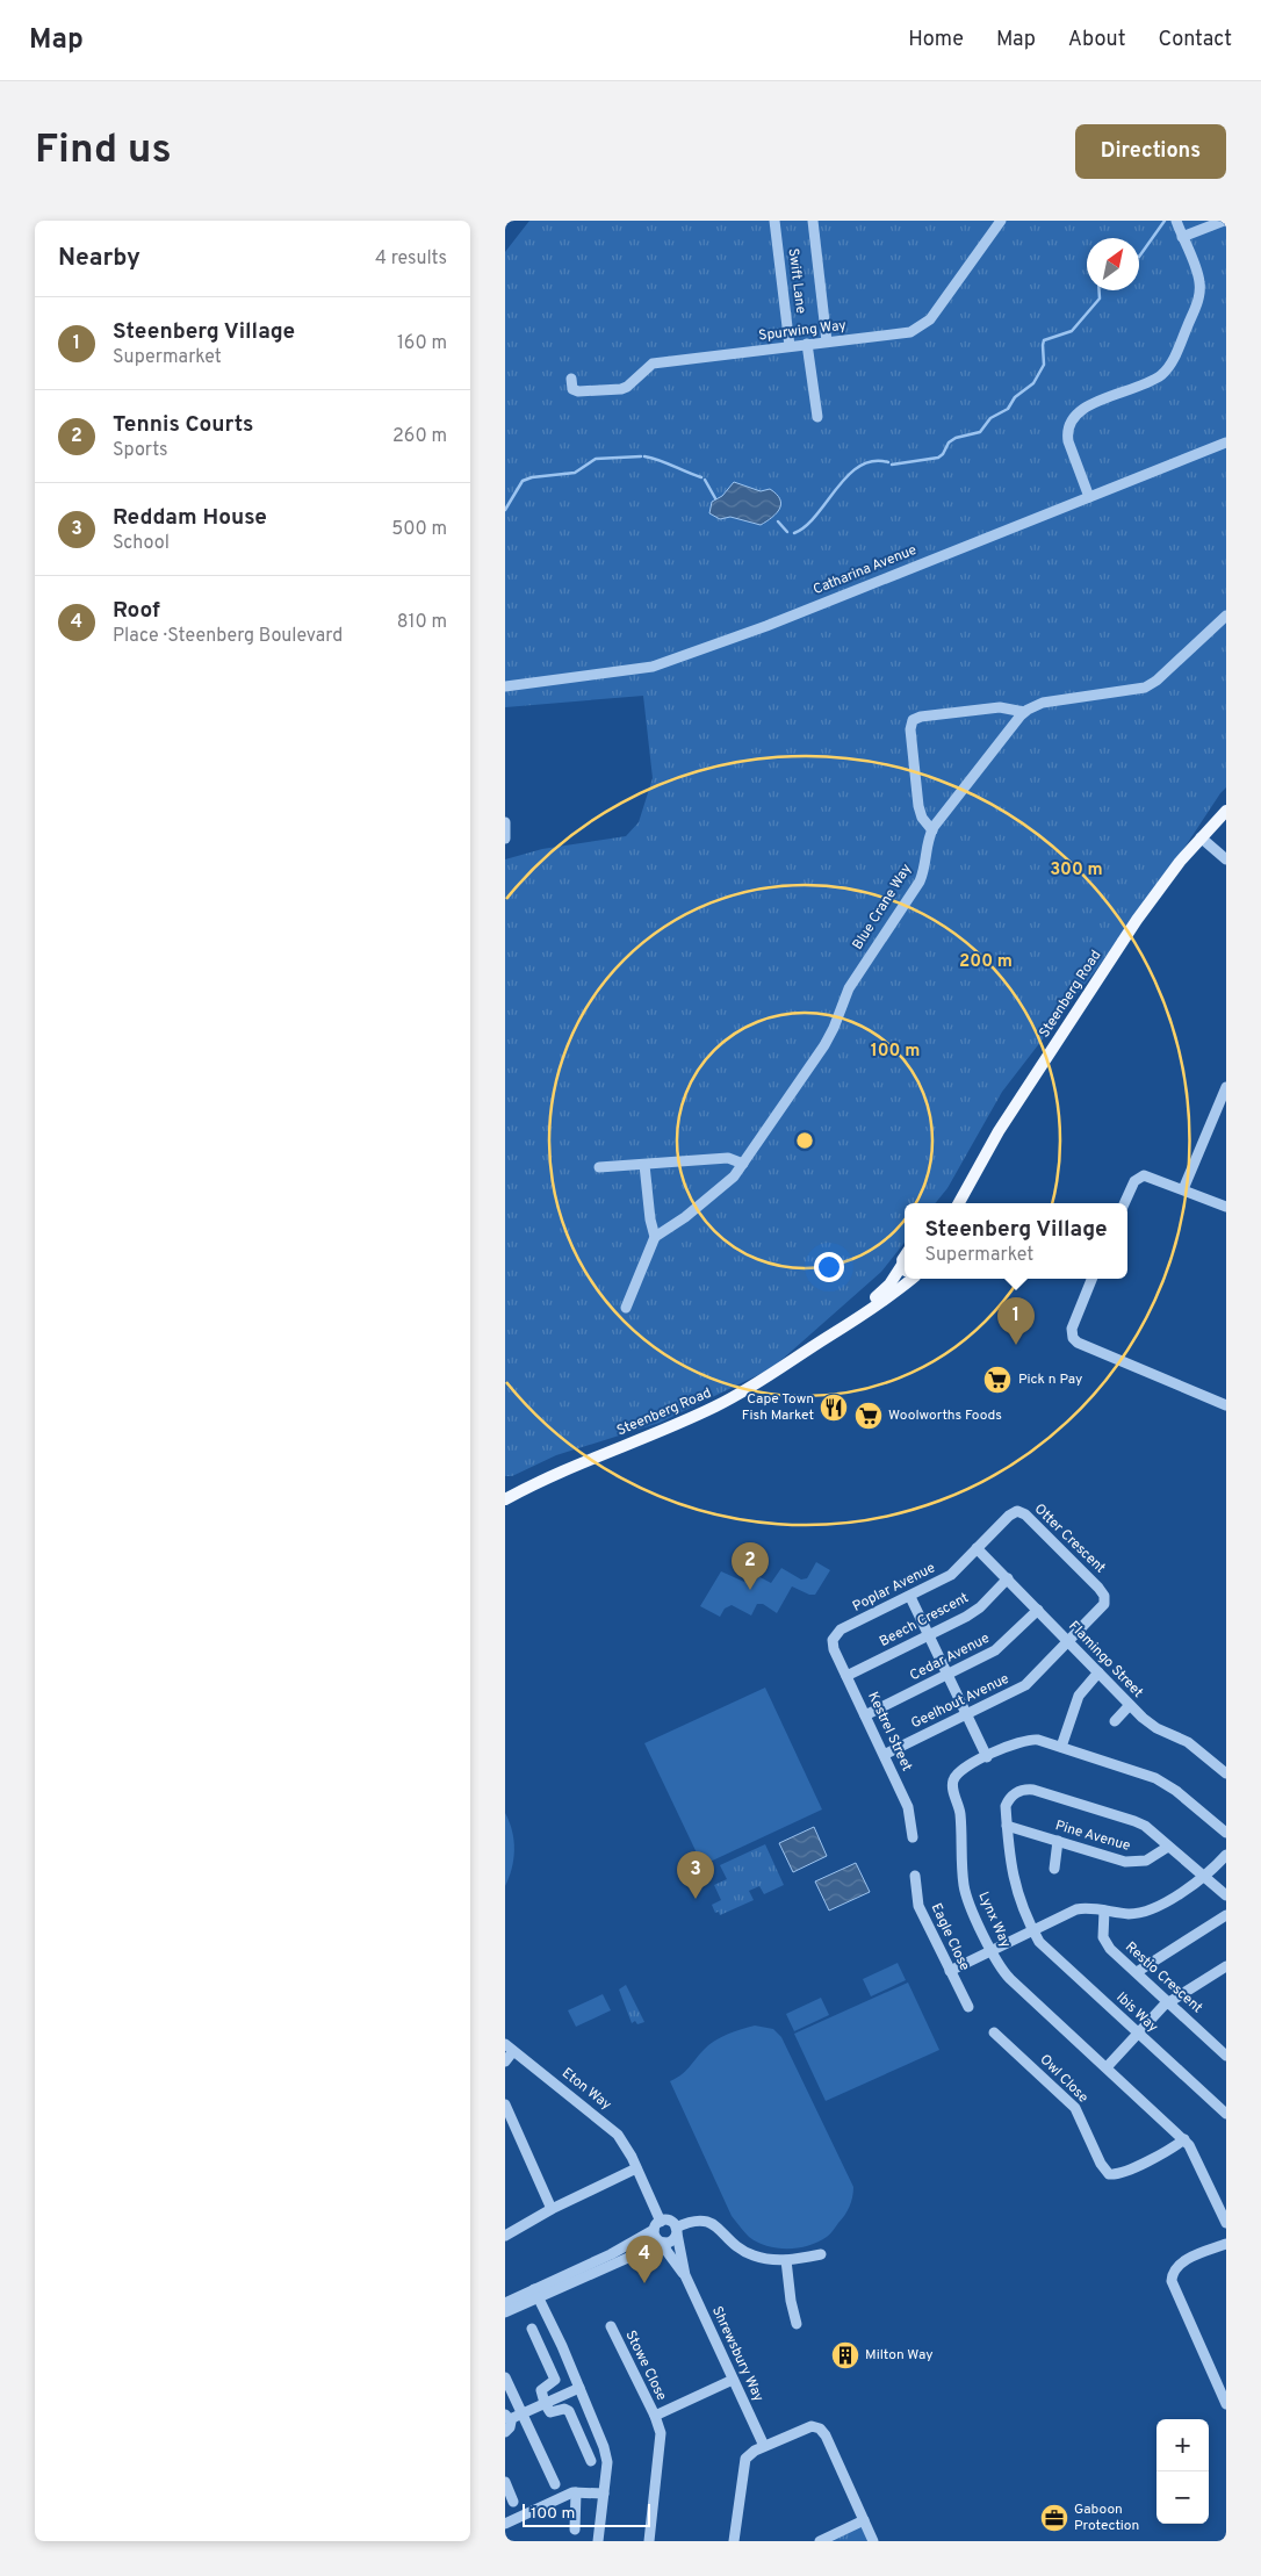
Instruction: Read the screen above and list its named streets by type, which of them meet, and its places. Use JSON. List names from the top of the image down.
{
  "streets": {
    "main road": ["Steenberg Road"],
    "street": [
      "Swift Lane",
      "Spurwing Way",
      "Catharina Avenue",
      "Blue Crane Way",
      "Otter Crescent",
      "Poplar Avenue",
      "Beech Crescent",
      "Cedar Avenue",
      "Flamingo Street",
      "Geelhout Avenue",
      "Kestrel Street",
      "Pine Avenue",
      "Lynx Way",
      "Eagle Close",
      "Restio Crescent",
      "Ibis Way",
      "Owl Close",
      "Eton Way",
      "Shrewsbury Way",
      "Stowe Close"
    ]
  },
  "crossings": [
    ["Swift Lane", "Spurwing Way"],
    ["Otter Crescent", "Poplar Avenue"],
    ["Otter Crescent", "Flamingo Street"],
    ["Otter Crescent", "Geelhout Avenue"],
    ["Poplar Avenue", "Flamingo Street"],
    ["Poplar Avenue", "Kestrel Street"],
    ["Beech Crescent", "Flamingo Street"],
    ["Beech Crescent", "Kestrel Street"],
    ["Cedar Avenue", "Flamingo Street"],
    ["Cedar Avenue", "Kestrel Street"],
    ["Flamingo Street", "Geelhout Avenue"],
    ["Geelhout Avenue", "Kestrel Street"],
    ["Pine Avenue", "Ibis Way"],
    ["Lynx Way", "Owl Close"]
  ],
  "places": {
    "supermarket": ["Pick n Pay", "Woolworths Foods"],
    "restaurant": ["Cape Town Fish Market"],
    "building": ["Milton Way"],
    "office": ["Gaboon Protection"]
  },
  "scale_bar": "100 m",
  "north": "top right",
  "page": {
    "header": "Map",
    "nav": [
      "Home",
      "Map",
      "About",
      "Contact"
    ],
    "buttons": "Directions",
    "title": "Find us",
    "heading": ["Nearby", "4 results"],
    "list": [
      {
        "mark": "1",
        "name": "Steenberg Village",
        "note": "Supermarket",
        "value": "160 m"
      },
      {
        "mark": "2",
        "name": "Tennis Courts",
        "note": "Sports",
        "value": "260 m"
      },
      {
        "mark": "3",
        "name": "Reddam House",
        "note": "School",
        "value": "500 m"
      },
      {
        "mark": "4",
        "name": "Roof",
        "note": "Place · Steenberg Boulevard",
        "value": "810 m"
      }
    ],
    "popup": ["Steenberg Village", "Supermarket"],
    "pins": [
      "1",
      "2",
      "3",
      "4"
    ],
    "map_buttons": ["+", "−"],
    "scale": "100 m"
  },
  "rings": ["300 m", "200 m", "100 m"]
}
